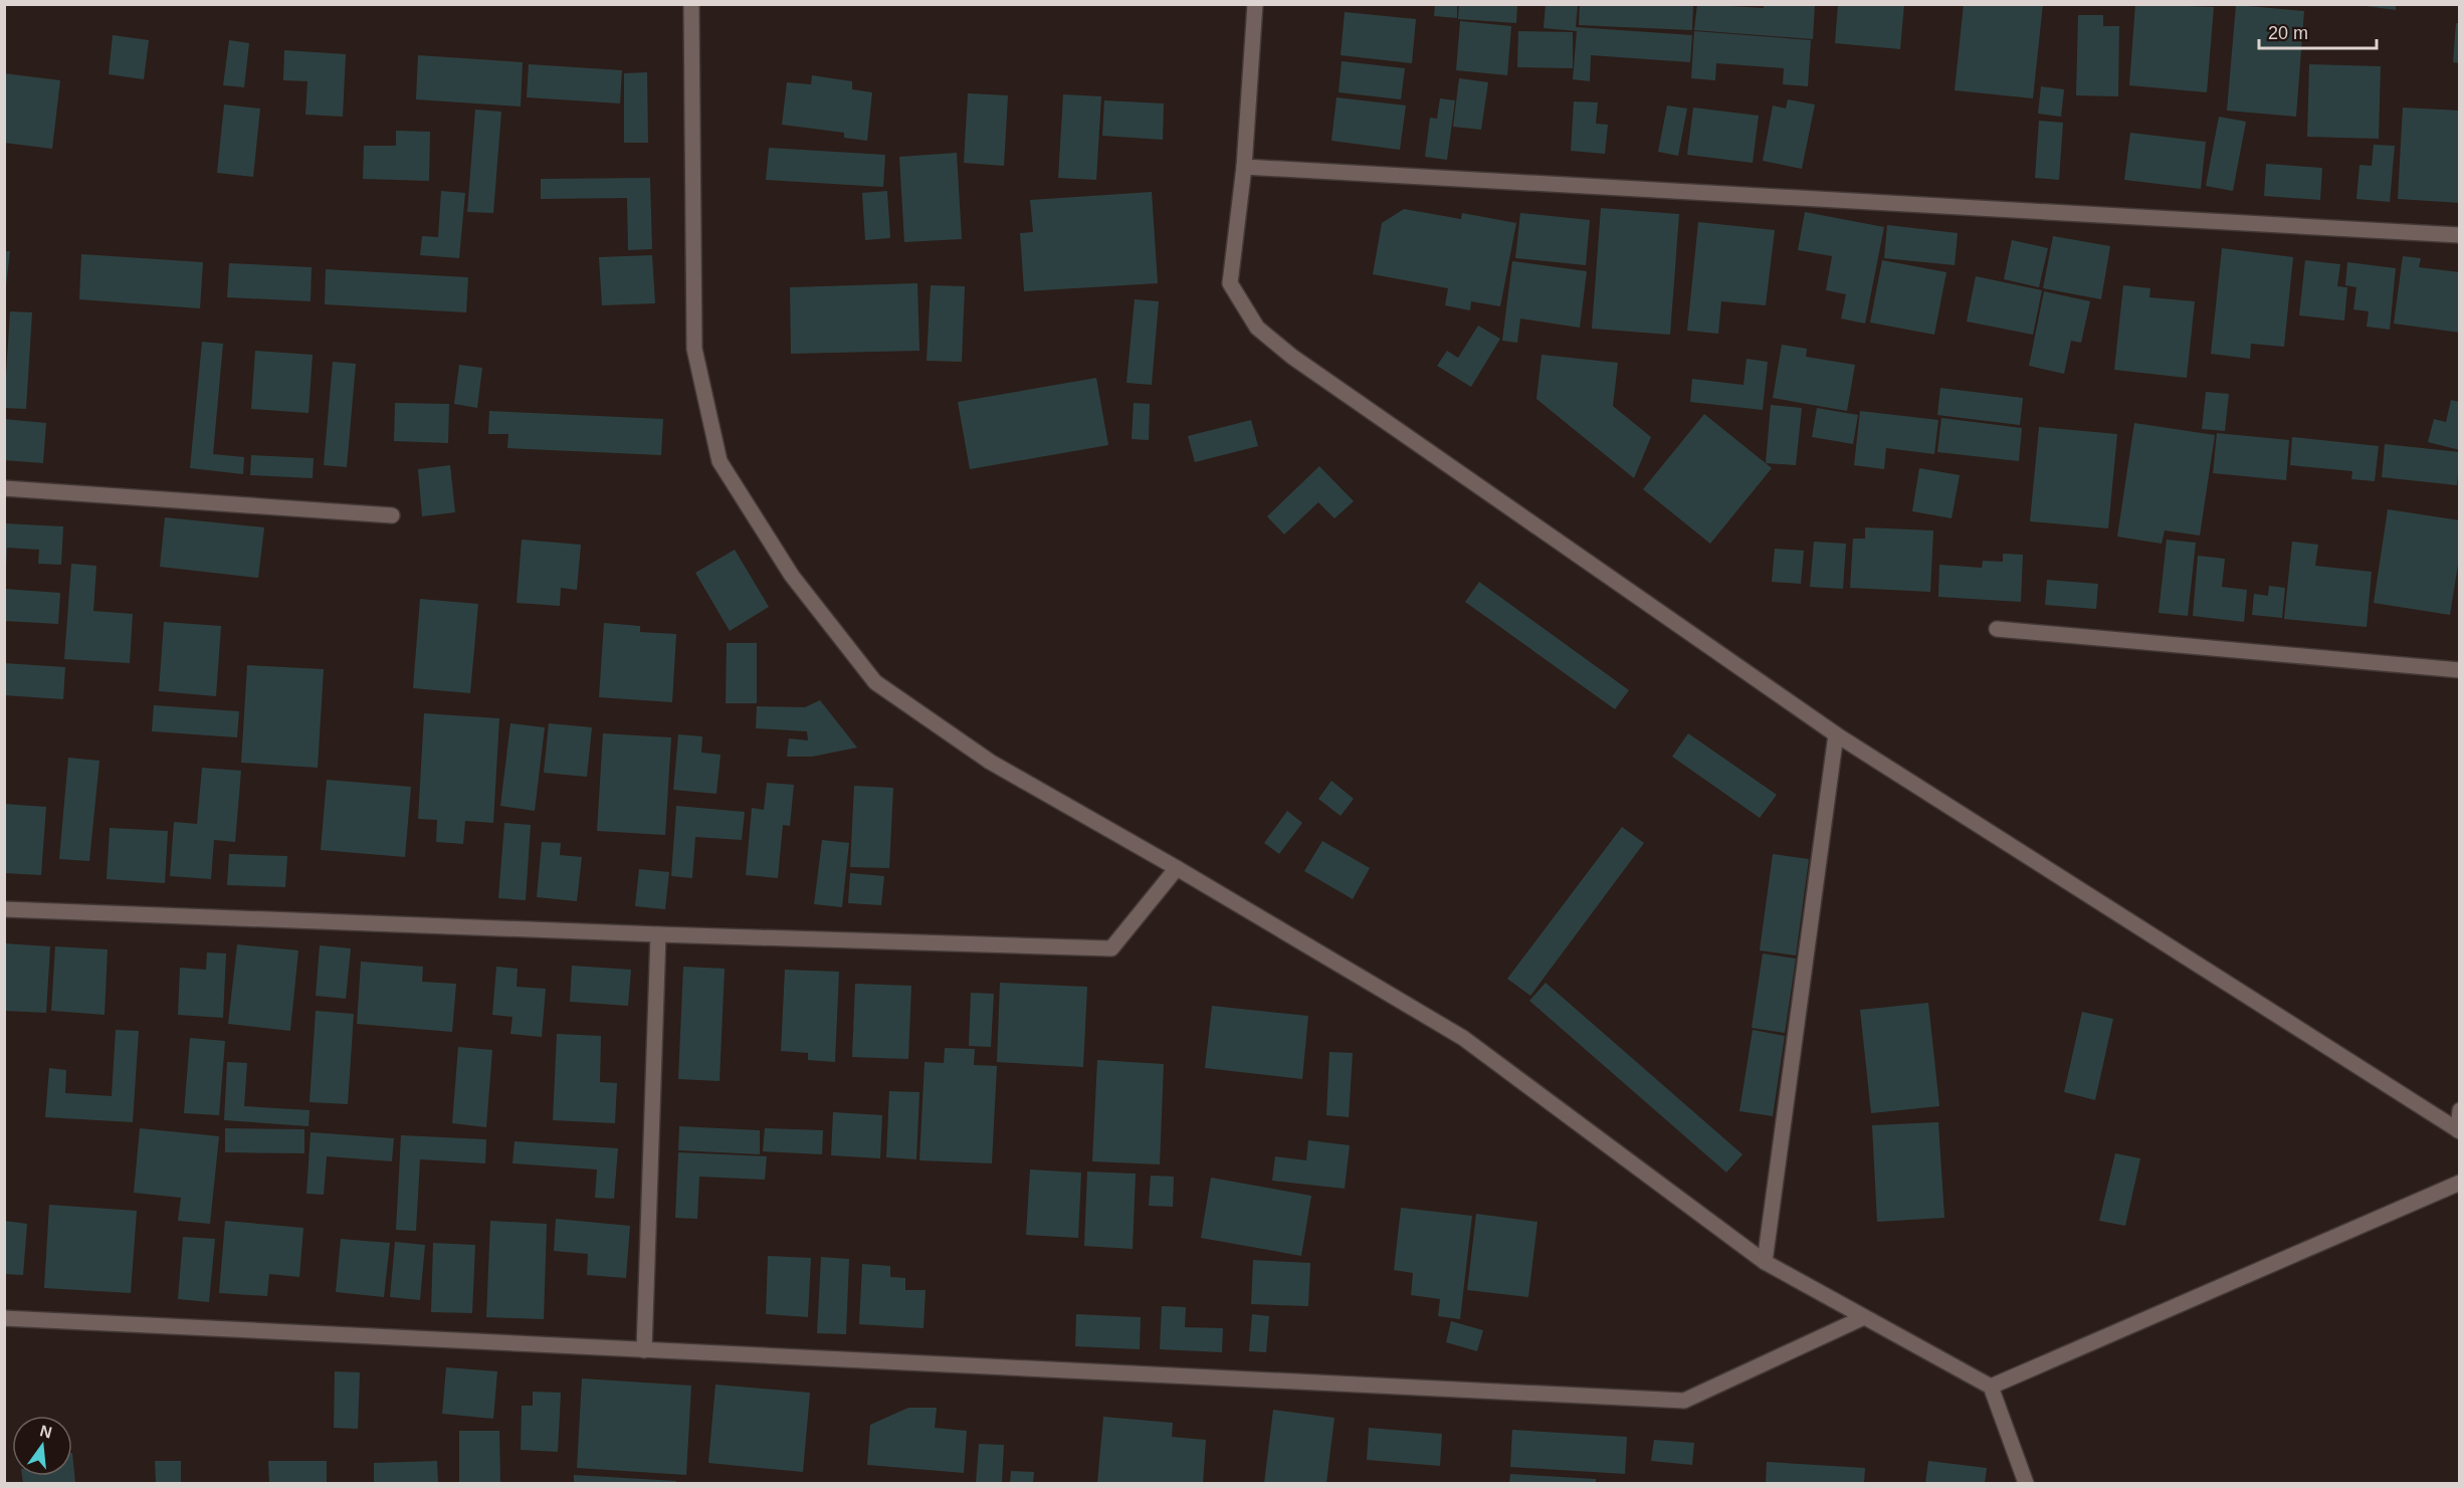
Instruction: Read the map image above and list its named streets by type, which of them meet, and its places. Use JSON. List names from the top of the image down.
{
  "scale_bar": "20 m",
  "north": "top"
}
